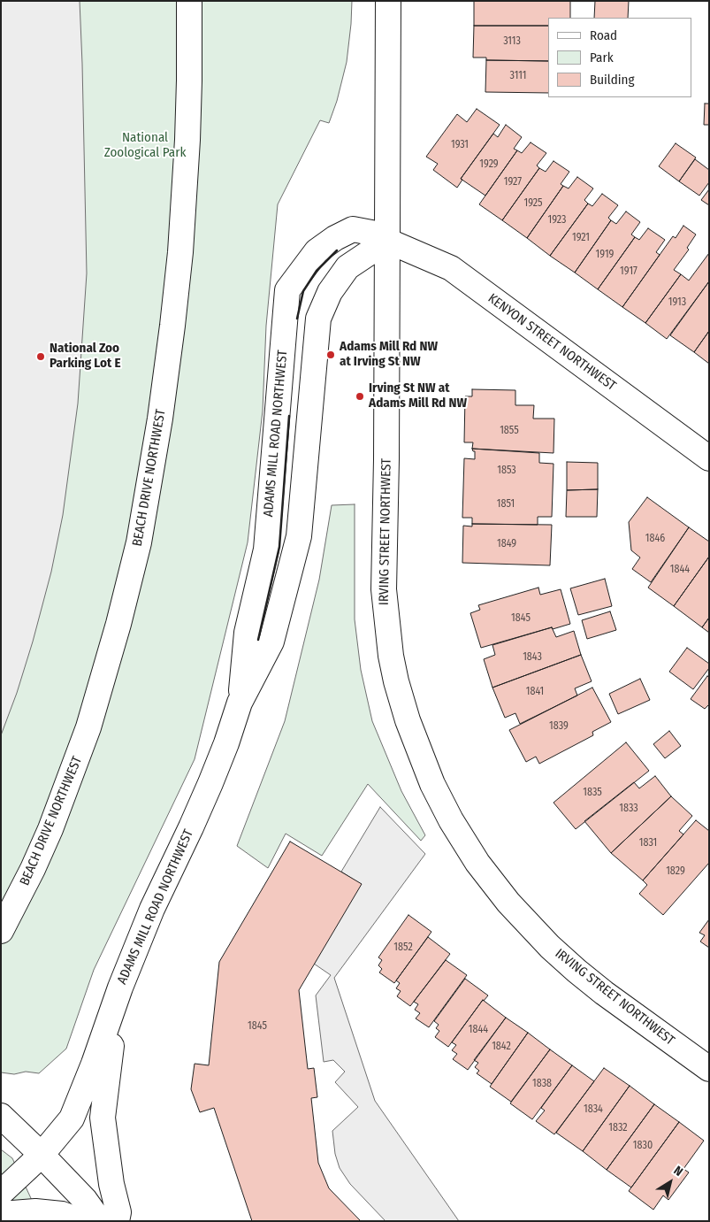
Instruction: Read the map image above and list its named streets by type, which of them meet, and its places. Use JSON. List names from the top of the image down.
{
  "streets": {
    "street": [
      "KENYON STREET NORTHWEST",
      "ADAMS MILL ROAD NORTHWEST",
      "BEACH DRIVE NORTHWEST",
      "IRVING STREET NORTHWEST"
    ]
  },
  "crossings": [
    ["KENYON STREET NORTHWEST", "ADAMS MILL ROAD NORTHWEST"],
    ["KENYON STREET NORTHWEST", "IRVING STREET NORTHWEST"],
    ["ADAMS MILL ROAD NORTHWEST", "IRVING STREET NORTHWEST"]
  ],
  "parks": ["National Zoological Park"],
  "places": ["Adams Mill Rd NW at Irving St NW", "National Zoo Parking Lot E", "Irving St NW at Adams Mill Rd NW"],
  "house_numbers": [
    "3113",
    "3111",
    "1931",
    "1929",
    "1927",
    "1925",
    "1923",
    "1921",
    "1919",
    "1917",
    "1913",
    "1855",
    "1853",
    "1851",
    "1846",
    "1849",
    "1844",
    "1845",
    "1843",
    "1841",
    "1839",
    "1835",
    "1833",
    "1831",
    "1829",
    "1852",
    "1845",
    "1844",
    "1842",
    "1838",
    "1834",
    "1832",
    "1830"
  ],
  "legend": ["Road", "Park", "Building"],
  "north": "top right"
}
